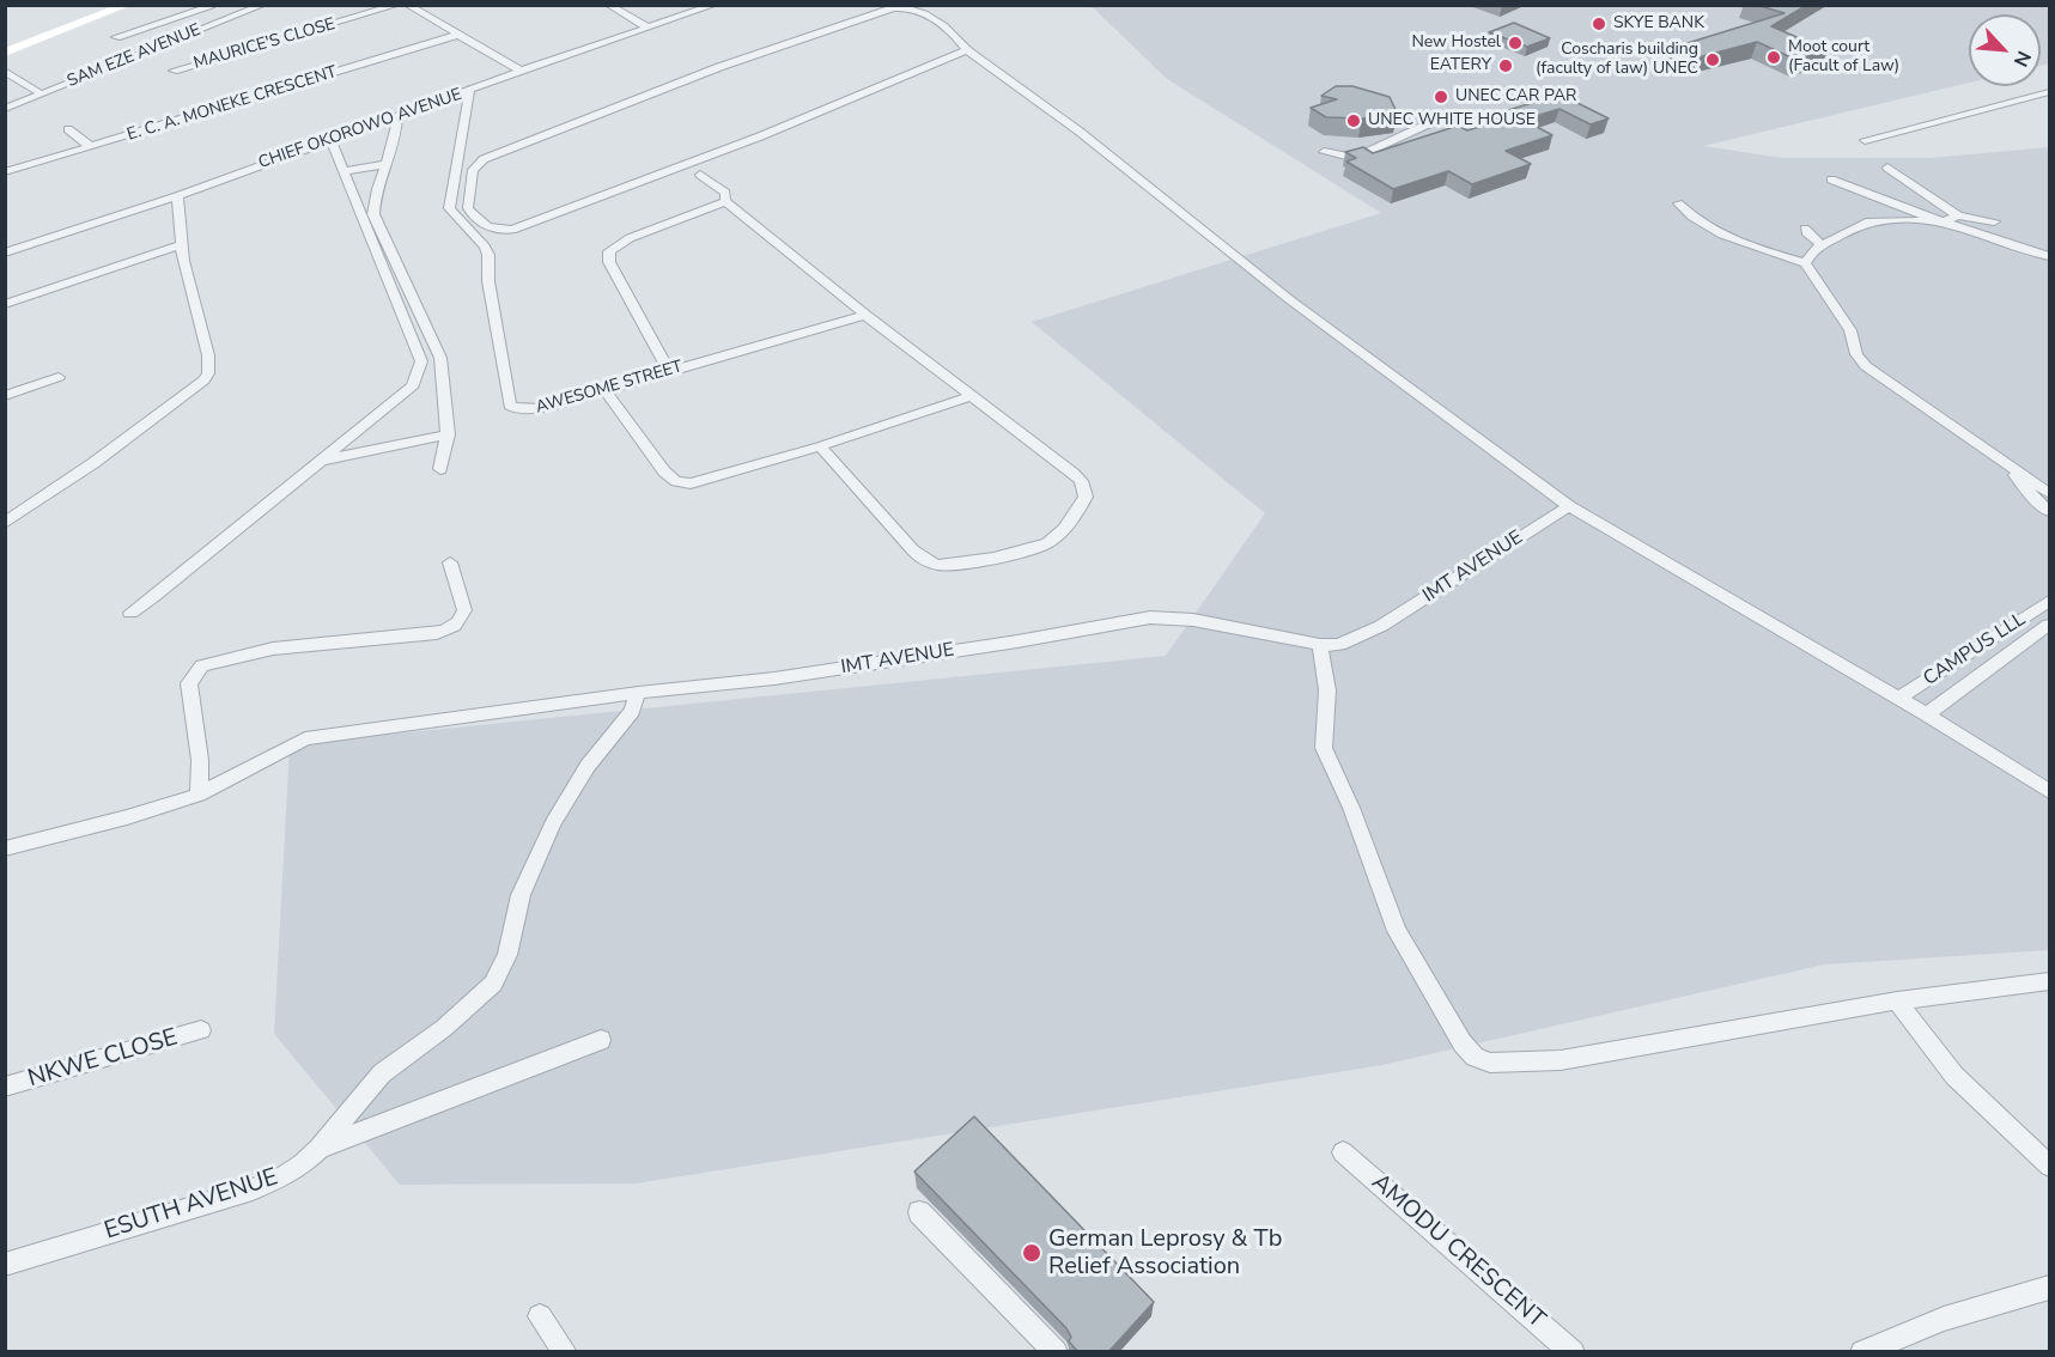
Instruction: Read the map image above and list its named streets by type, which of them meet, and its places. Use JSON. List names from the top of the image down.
{
  "streets": {
    "street": [
      "MAURICE'S CLOSE",
      "SAM EZE AVENUE",
      "E. C. A. MONEKE CRESCENT",
      "CHIEF OKOROWO AVENUE",
      "AWESOME STREET",
      "IMT AVENUE",
      "CAMPUS LLL",
      "NKWE CLOSE",
      "ESUTH AVENUE",
      "AMODU CRESCENT"
    ]
  },
  "crossings": [
    ["CHIEF OKOROWO AVENUE", "AWESOME STREET"],
    ["IMT AVENUE", "ESUTH AVENUE"]
  ],
  "places": [
    "SKYE BANK",
    "New Hostel",
    "Moot court (Facult of Law)",
    "Coscharis building (faculty of law) UNEC",
    "EATERY",
    "UNEC CAR PAR",
    "UNEC WHITE HOUSE",
    "German Leprosy & Tb Relief Association"
  ],
  "north": "bottom right"
}
